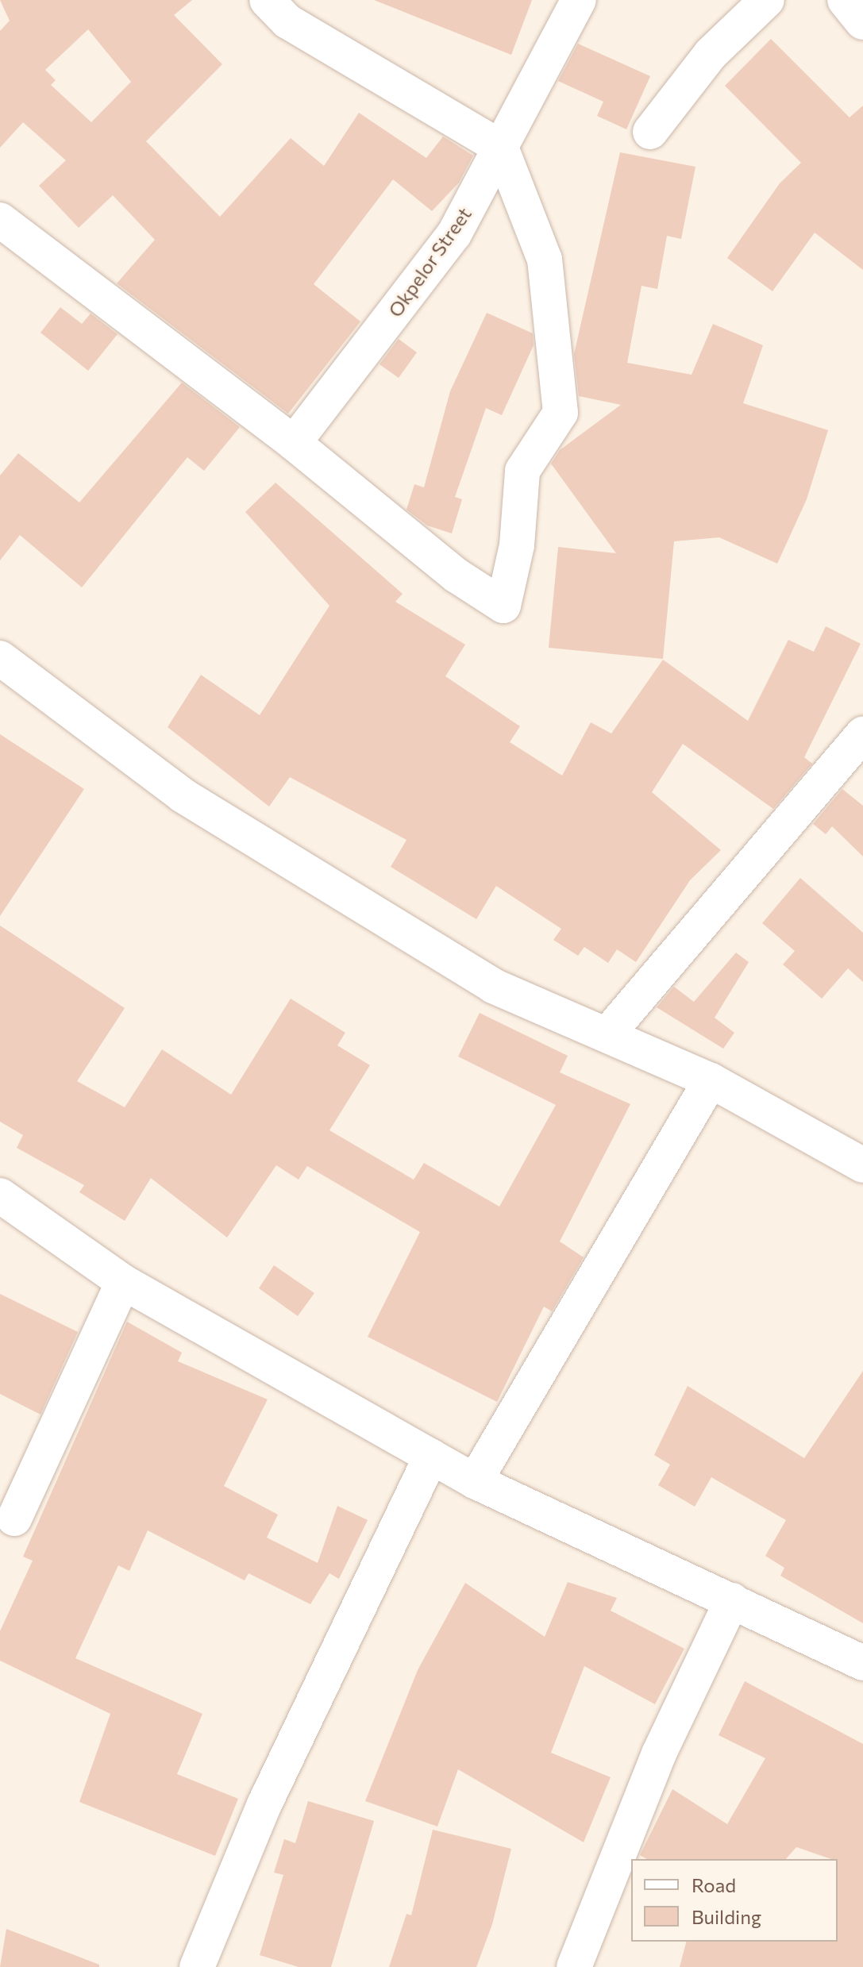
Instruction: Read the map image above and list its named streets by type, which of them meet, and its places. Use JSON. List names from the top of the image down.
{
  "streets": {
    "street": ["Okpelor Street"]
  },
  "legend": ["Road", "Building"]
}
